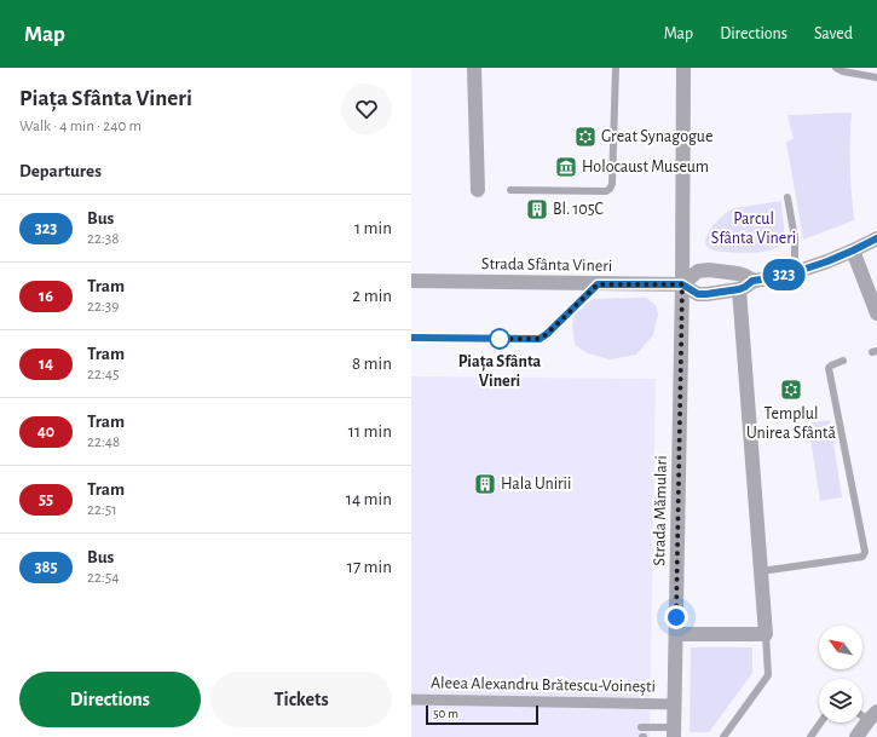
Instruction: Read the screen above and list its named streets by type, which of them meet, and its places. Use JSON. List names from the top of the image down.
{
  "streets": {
    "street": ["Strada Sfânta Vineri", "Strada Mămulari", "Aleea Alexandru Brătescu-Voinești"]
  },
  "crossings": [
    ["Strada Sfânta Vineri", "Strada Mămulari"],
    ["Strada Mămulari", "Aleea Alexandru Brătescu-Voinești"]
  ],
  "parks": ["Parcul Sfânta Vineri"],
  "places": {
    "synagogue": ["Great Synagogue", "Templul Unirea Sfântă"],
    "museum": ["Holocaust Museum"],
    "building": ["Bl. 105C", "Hala Unirii"],
    "other": ["Piața Sfânta Vineri"]
  },
  "lines": ["bus line 323"],
  "scale_bar": "50 m",
  "north": "top left",
  "page": {
    "header": "Map",
    "nav": ["Map", "Directions", "Saved"],
    "heading": [
      ["Piața Sfânta Vineri", "Walk · 4 min · 240 m"],
      "Departures"
    ],
    "on_map": "323",
    "list": [
      {
        "mark": "323",
        "name": "Bus",
        "note": "22:38",
        "value": "1 min"
      },
      {
        "mark": "16",
        "name": "Tram",
        "note": "22:39",
        "value": "2 min"
      },
      {
        "mark": "14",
        "name": "Tram",
        "note": "22:45",
        "value": "8 min"
      },
      {
        "mark": "40",
        "name": "Tram",
        "note": "22:48",
        "value": "11 min"
      },
      {
        "mark": "55",
        "name": "Tram",
        "note": "22:51",
        "value": "14 min"
      },
      {
        "mark": "385",
        "name": "Bus",
        "note": "22:54",
        "value": "17 min"
      }
    ],
    "buttons": ["Directions", "Tickets"],
    "scale": "50 m"
  }
}
